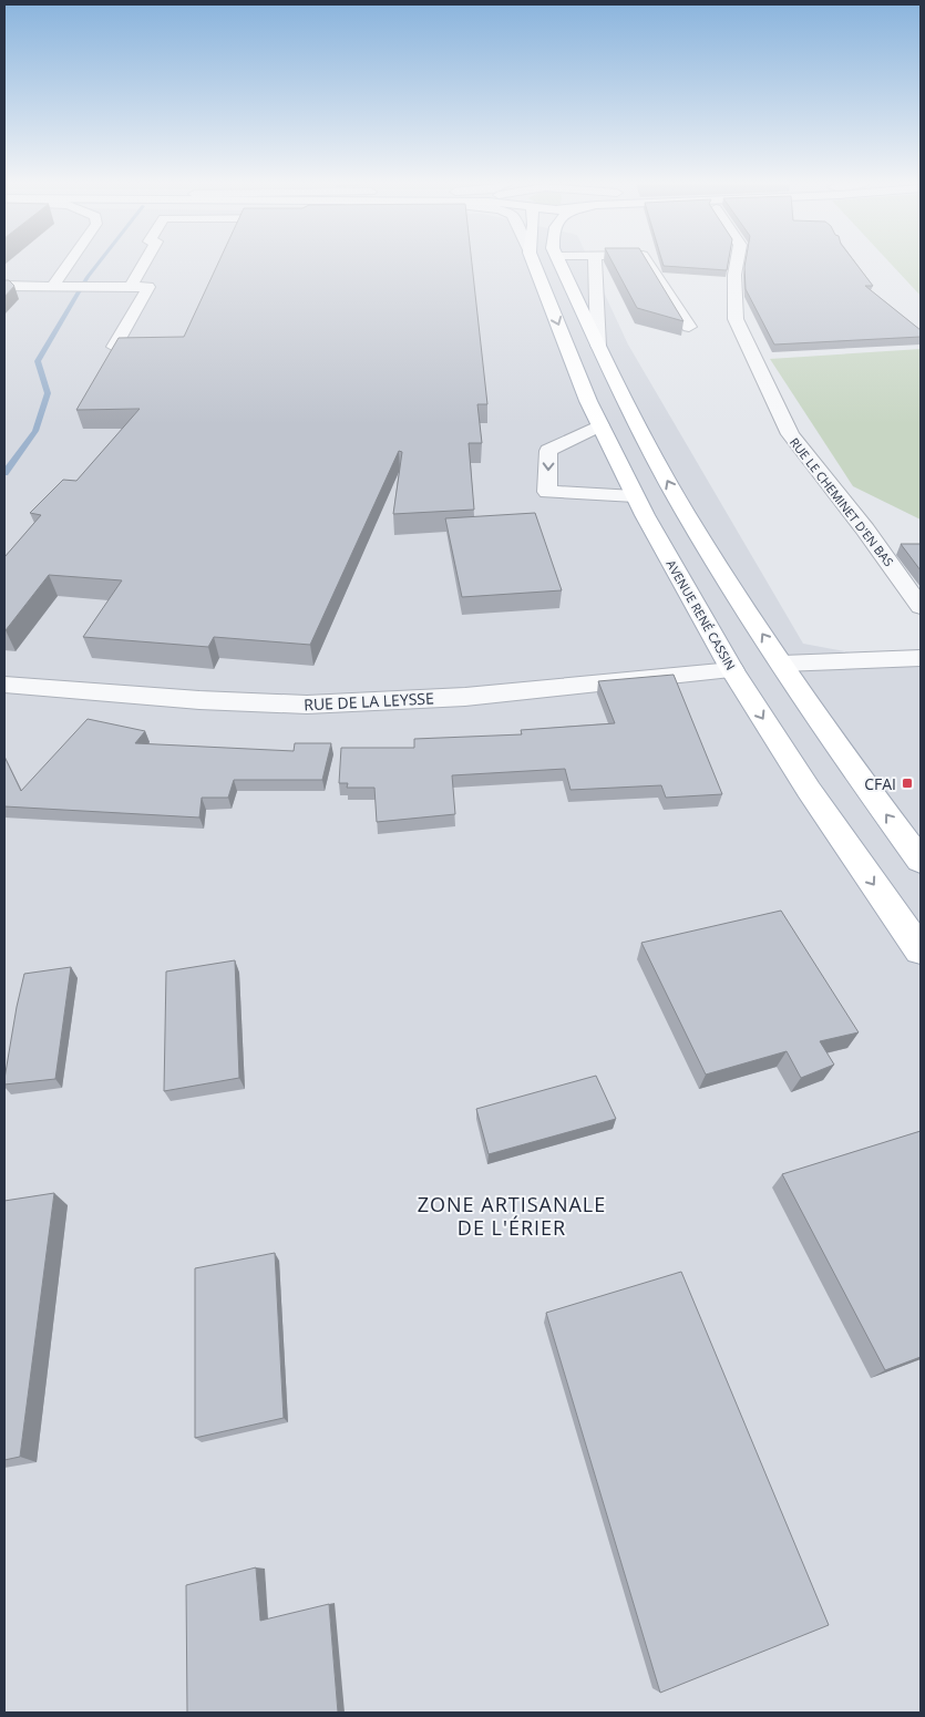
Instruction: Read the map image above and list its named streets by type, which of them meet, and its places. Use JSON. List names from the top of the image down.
{
  "streets": {
    "main road": ["AVENUE RENÉ CASSIN"],
    "street": ["RUE LE CHEMINET D'EN BAS", "RUE DE LA LEYSSE"]
  },
  "crossings": [
    ["AVENUE RENÉ CASSIN", "RUE DE LA LEYSSE"]
  ],
  "districts": ["ZONE ARTISANALE DE L'ÉRIER"],
  "places": {
    "transit": ["CFAI"]
  }
}
